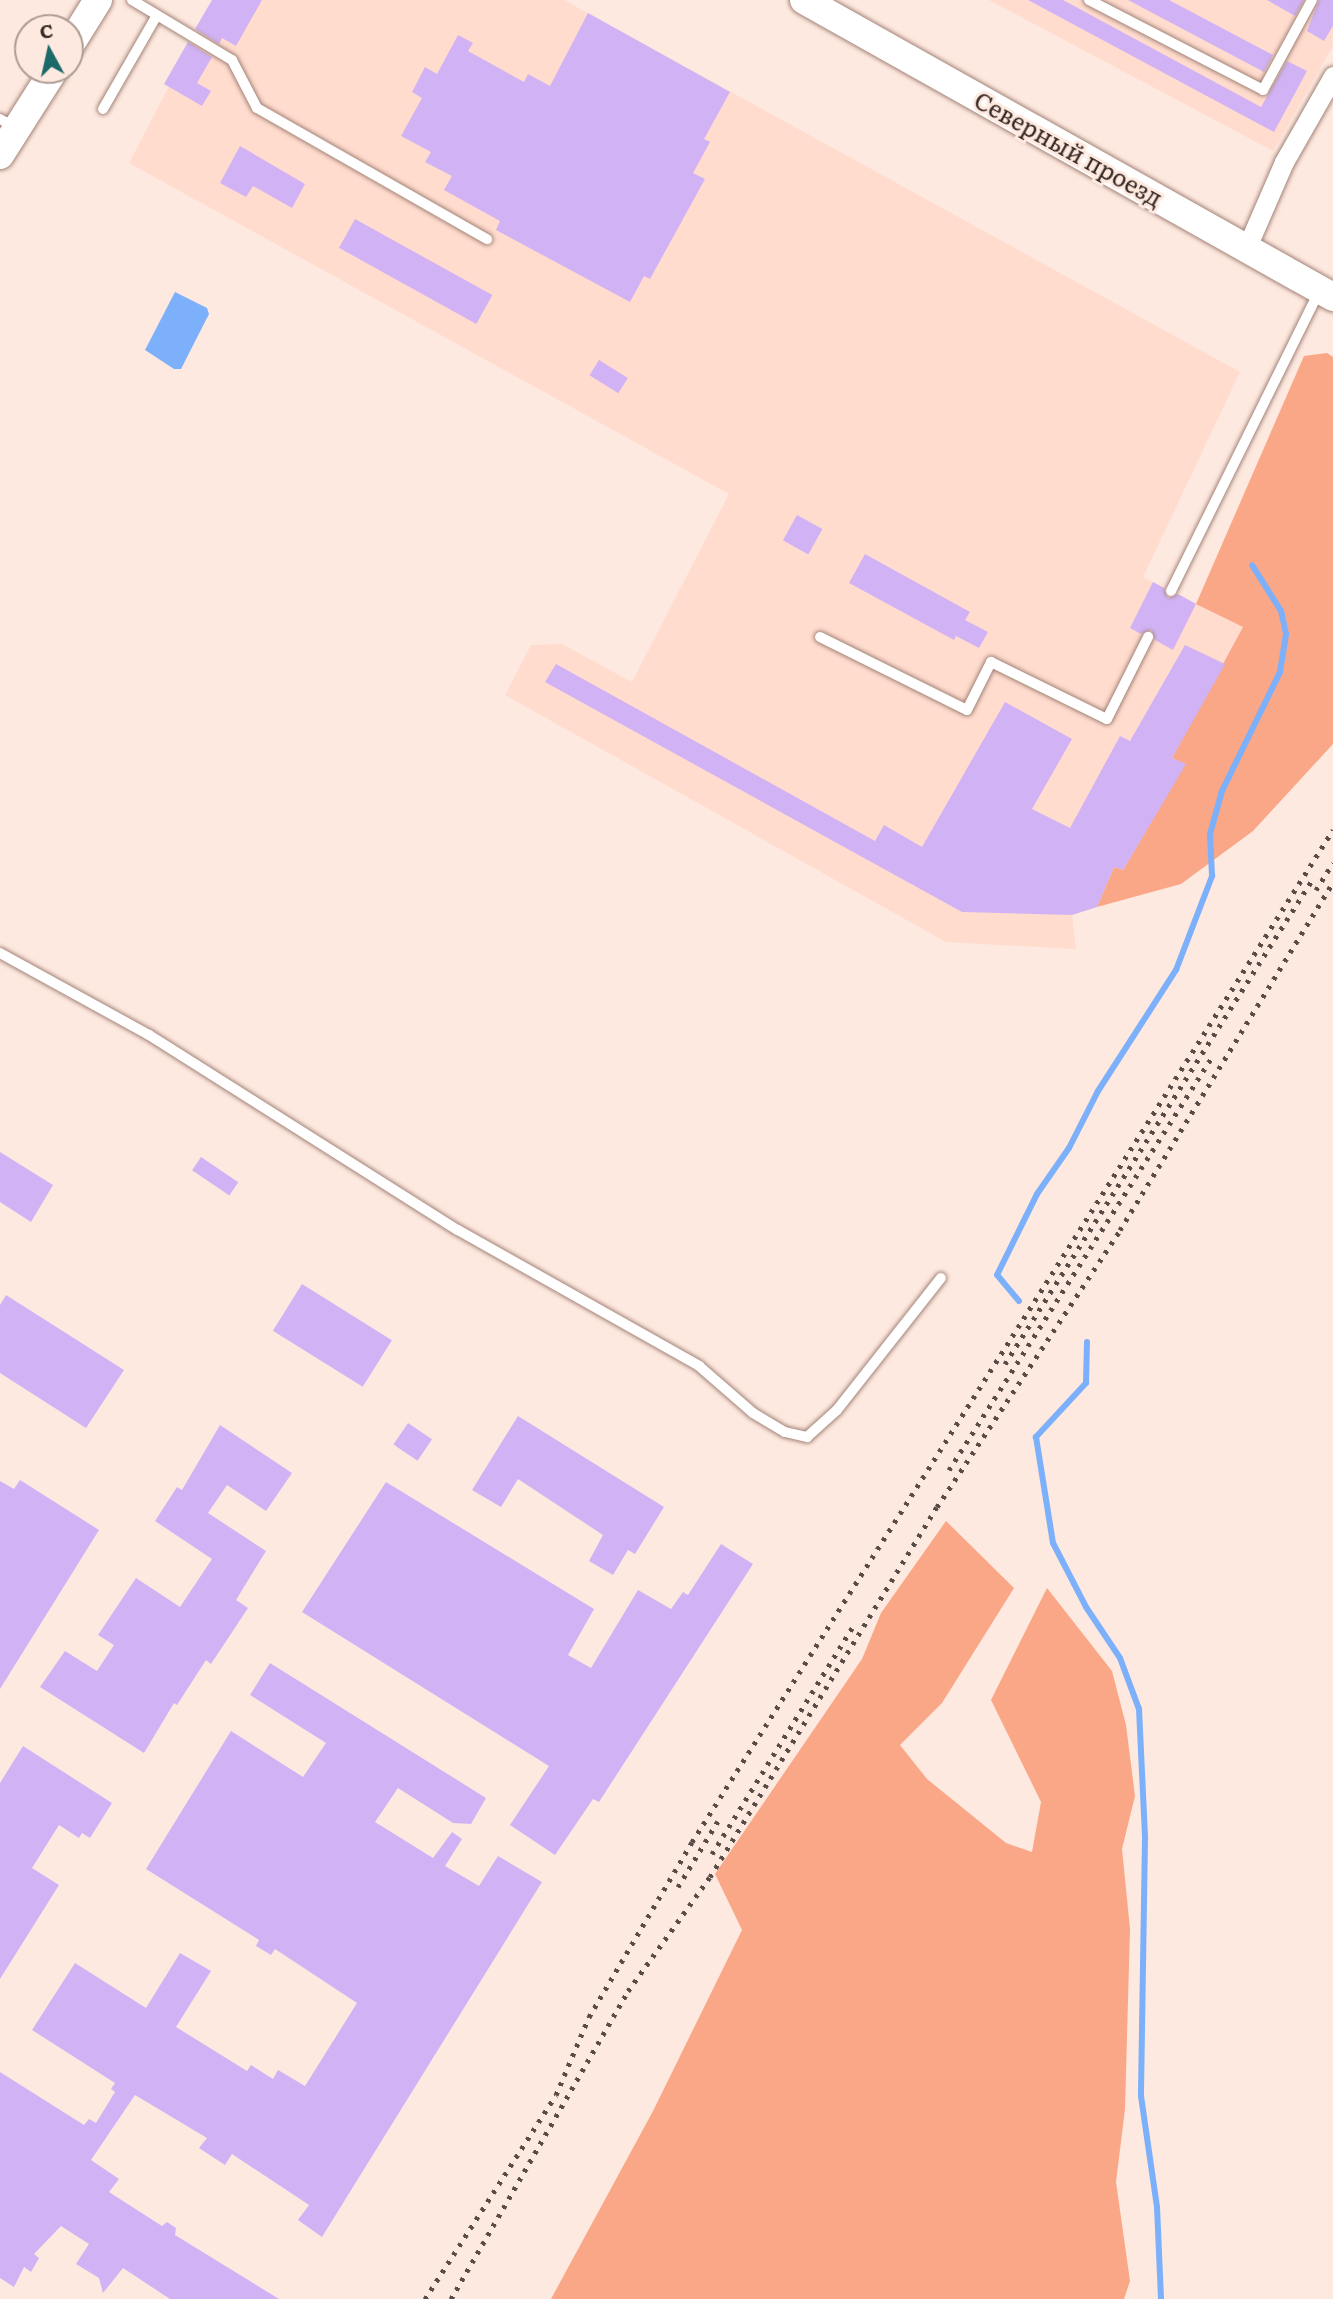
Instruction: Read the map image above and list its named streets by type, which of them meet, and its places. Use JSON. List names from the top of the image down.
{
  "streets": {
    "street": ["Северный проезд"]
  },
  "north": "top"
}
